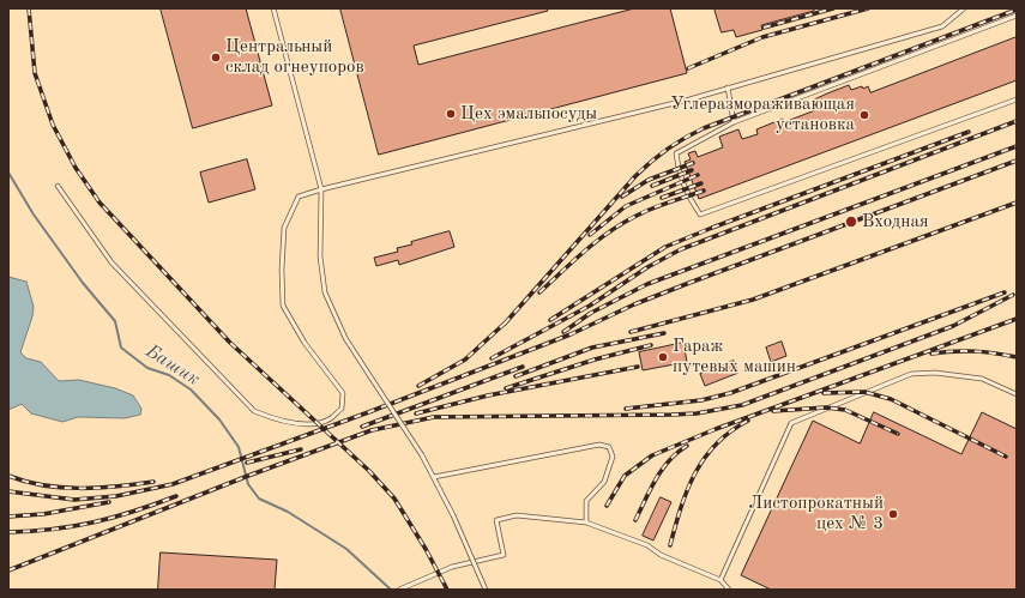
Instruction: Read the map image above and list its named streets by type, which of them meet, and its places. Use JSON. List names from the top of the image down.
{
  "water": ["Башик"],
  "places": [
    "Центральный склад огнеупоров",
    "Цех эмальпосуды",
    "Углеразмораживающая установка",
    "Входная",
    "Гараж путевых машин",
    "Листопрокатный цех № 3"
  ]
}
